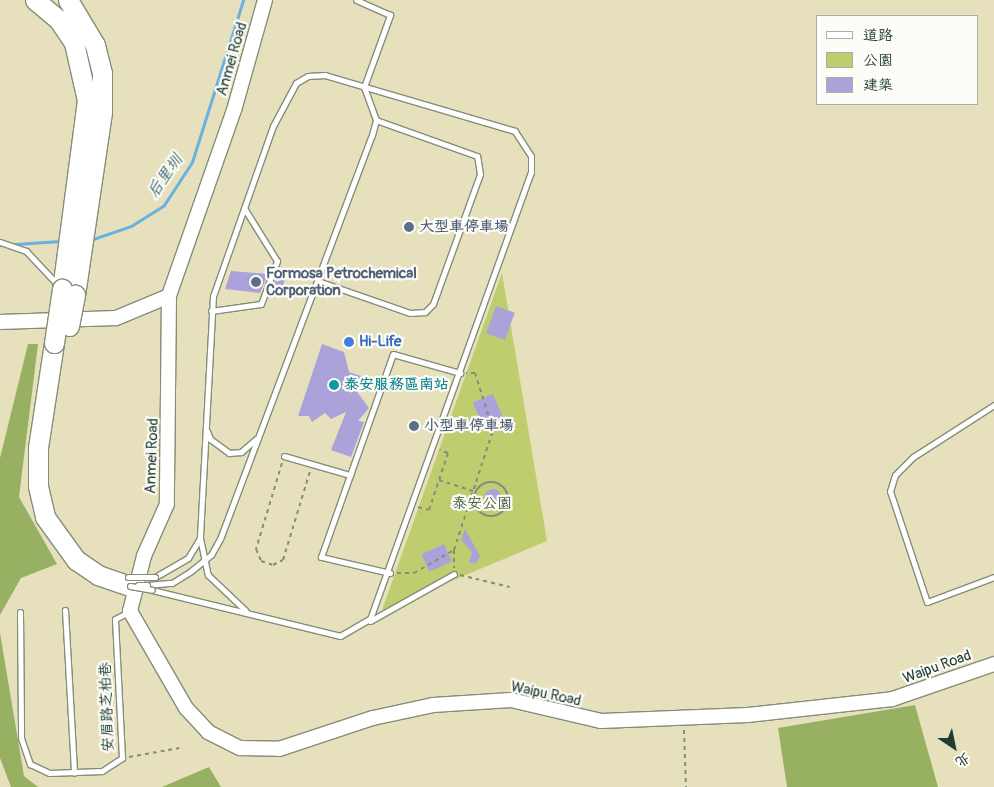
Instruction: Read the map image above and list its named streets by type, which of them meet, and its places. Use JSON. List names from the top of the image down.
{
  "streets": {
    "street": ["Anmei Road", "Waipu Road"],
    "lane": ["安眉路芝柏巷"]
  },
  "crossings": [
    ["Anmei Road", "Waipu Road"],
    ["Anmei Road", "安眉路芝柏巷"],
    ["Waipu Road", "安眉路芝柏巷"]
  ],
  "water": ["后里圳"],
  "parks": ["泰安公園"],
  "places": [
    "大型車停車場",
    "Formosa Petrochemical Corporation",
    "Hi-Life",
    "泰安服務區南站",
    "小型車停車場"
  ],
  "legend": ["道路", "公園", "建築"],
  "north": "bottom right"
}
